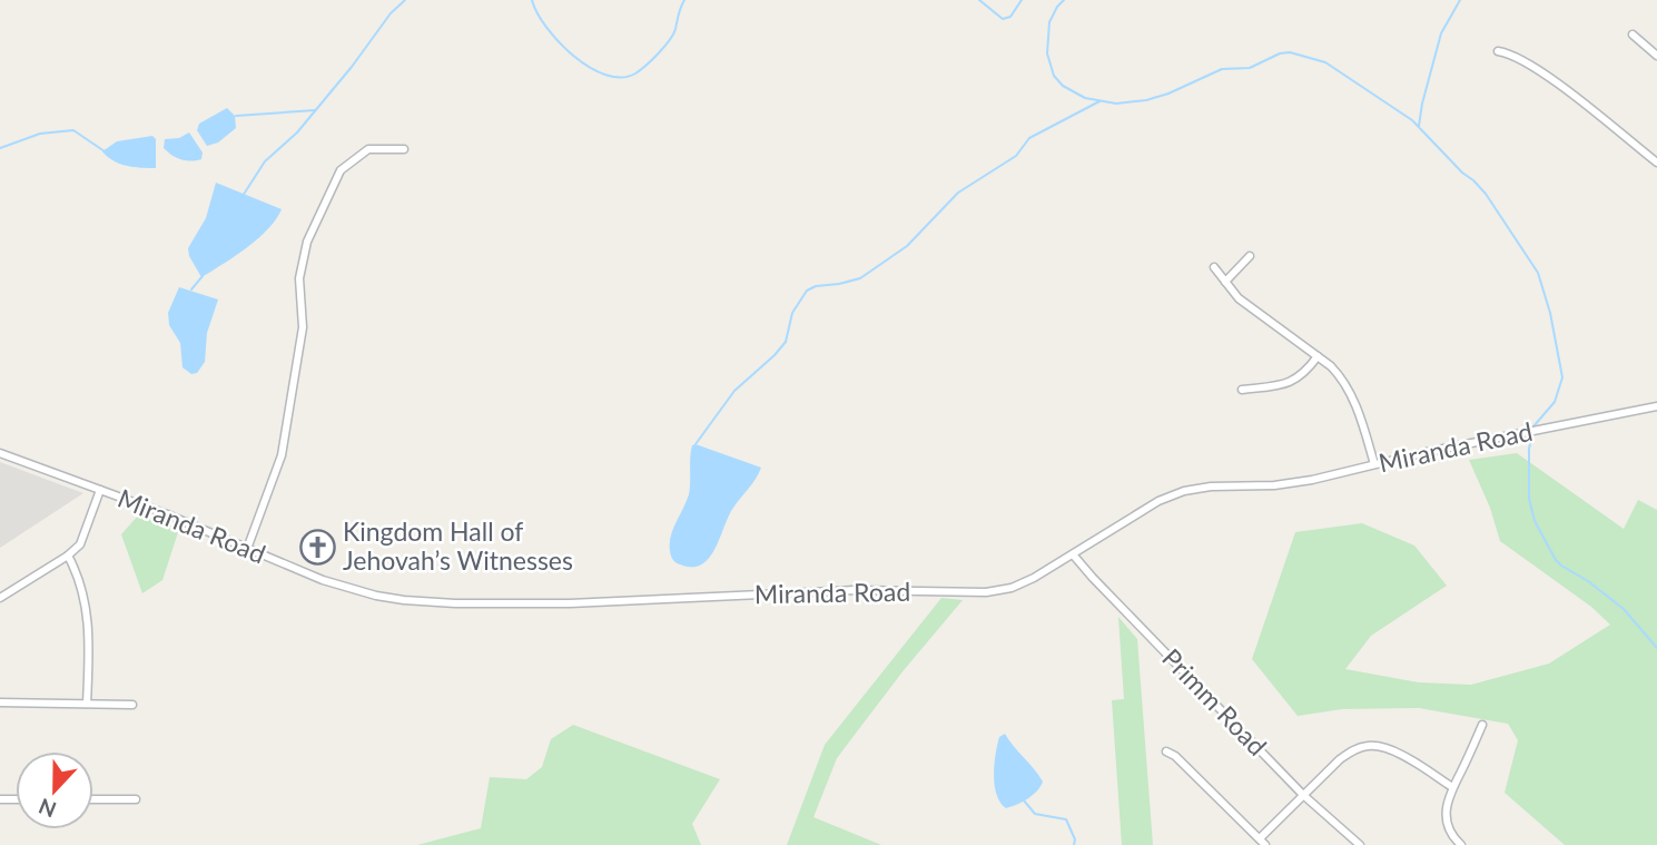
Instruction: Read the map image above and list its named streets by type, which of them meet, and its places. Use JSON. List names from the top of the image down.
{
  "streets": {
    "street": ["Miranda Road", "Primm Road"]
  },
  "crossings": [
    ["Miranda Road", "Primm Road"]
  ],
  "places": {
    "church": ["Kingdom Hall of Jehovah’s Witnesses"]
  },
  "north": "bottom"
}
